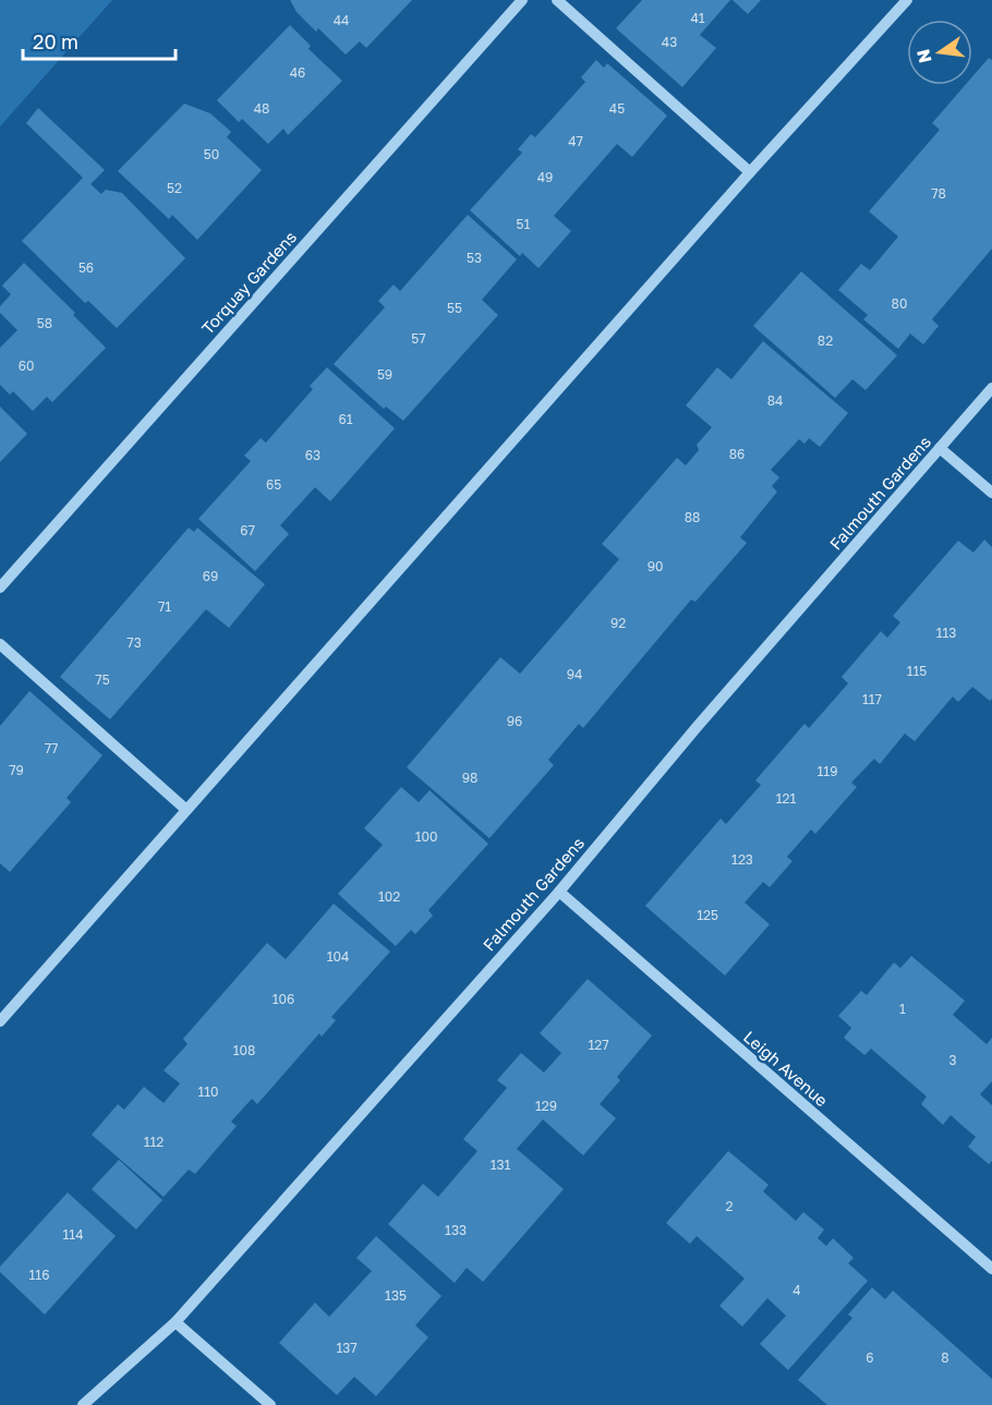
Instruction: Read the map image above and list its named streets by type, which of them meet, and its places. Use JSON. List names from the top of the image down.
{
  "streets": {
    "street": ["Torquay Gardens", "Falmouth Gardens", "Leigh Avenue"]
  },
  "crossings": [
    ["Falmouth Gardens", "Leigh Avenue"]
  ],
  "house_numbers": [
    "41",
    "44",
    "43",
    "46",
    "48",
    "45",
    "47",
    "50",
    "49",
    "52",
    "78",
    "51",
    "53",
    "56",
    "80",
    "55",
    "58",
    "57",
    "82",
    "60",
    "59",
    "84",
    "61",
    "86",
    "63",
    "65",
    "88",
    "67",
    "90",
    "69",
    "71",
    "92",
    "113",
    "73",
    "115",
    "94",
    "75",
    "117",
    "96",
    "77",
    "79",
    "119",
    "98",
    "121",
    "100",
    "123",
    "102",
    "125",
    "104",
    "106",
    "1",
    "127",
    "108",
    "3",
    "110",
    "129",
    "112",
    "131",
    "2",
    "133",
    "114",
    "116",
    "4",
    "135",
    "137",
    "6",
    "8"
  ],
  "scale_bar": "20 m",
  "north": "left"
}
